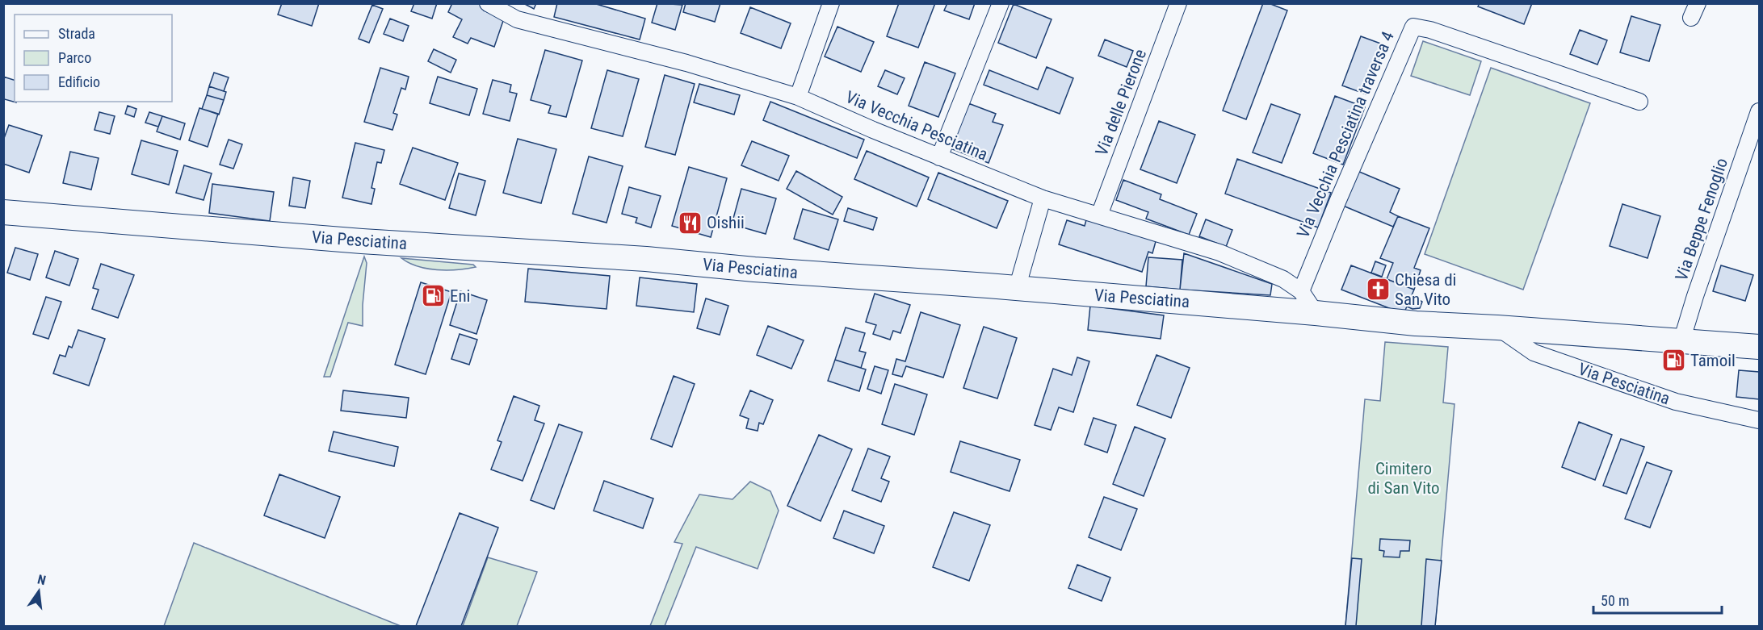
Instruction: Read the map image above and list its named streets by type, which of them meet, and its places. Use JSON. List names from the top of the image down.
{
  "streets": {
    "main road": ["Via Pesciatina"],
    "street": [
      "Via delle Pierone",
      "Via Vecchia Pesciatina",
      "Via Vecchia Pesciatina traversa 4",
      "Via Beppe Fenoglio"
    ]
  },
  "crossings": [
    ["Via delle Pierone", "Via Vecchia Pesciatina"],
    ["Via Vecchia Pesciatina", "Via Vecchia Pesciatina traversa 4"],
    ["Via Vecchia Pesciatina", "Via Pesciatina"],
    ["Via Beppe Fenoglio", "Via Pesciatina"]
  ],
  "parks": ["Cimitero di San Vito"],
  "places": {
    "restaurant": ["Oishii"],
    "church": ["Chiesa di San Vito"],
    "fuel station": ["Eni", "Tamoil"]
  },
  "legend": ["Strada", "Parco", "Edificio"],
  "scale_bar": "50 m",
  "north": "top"
}
